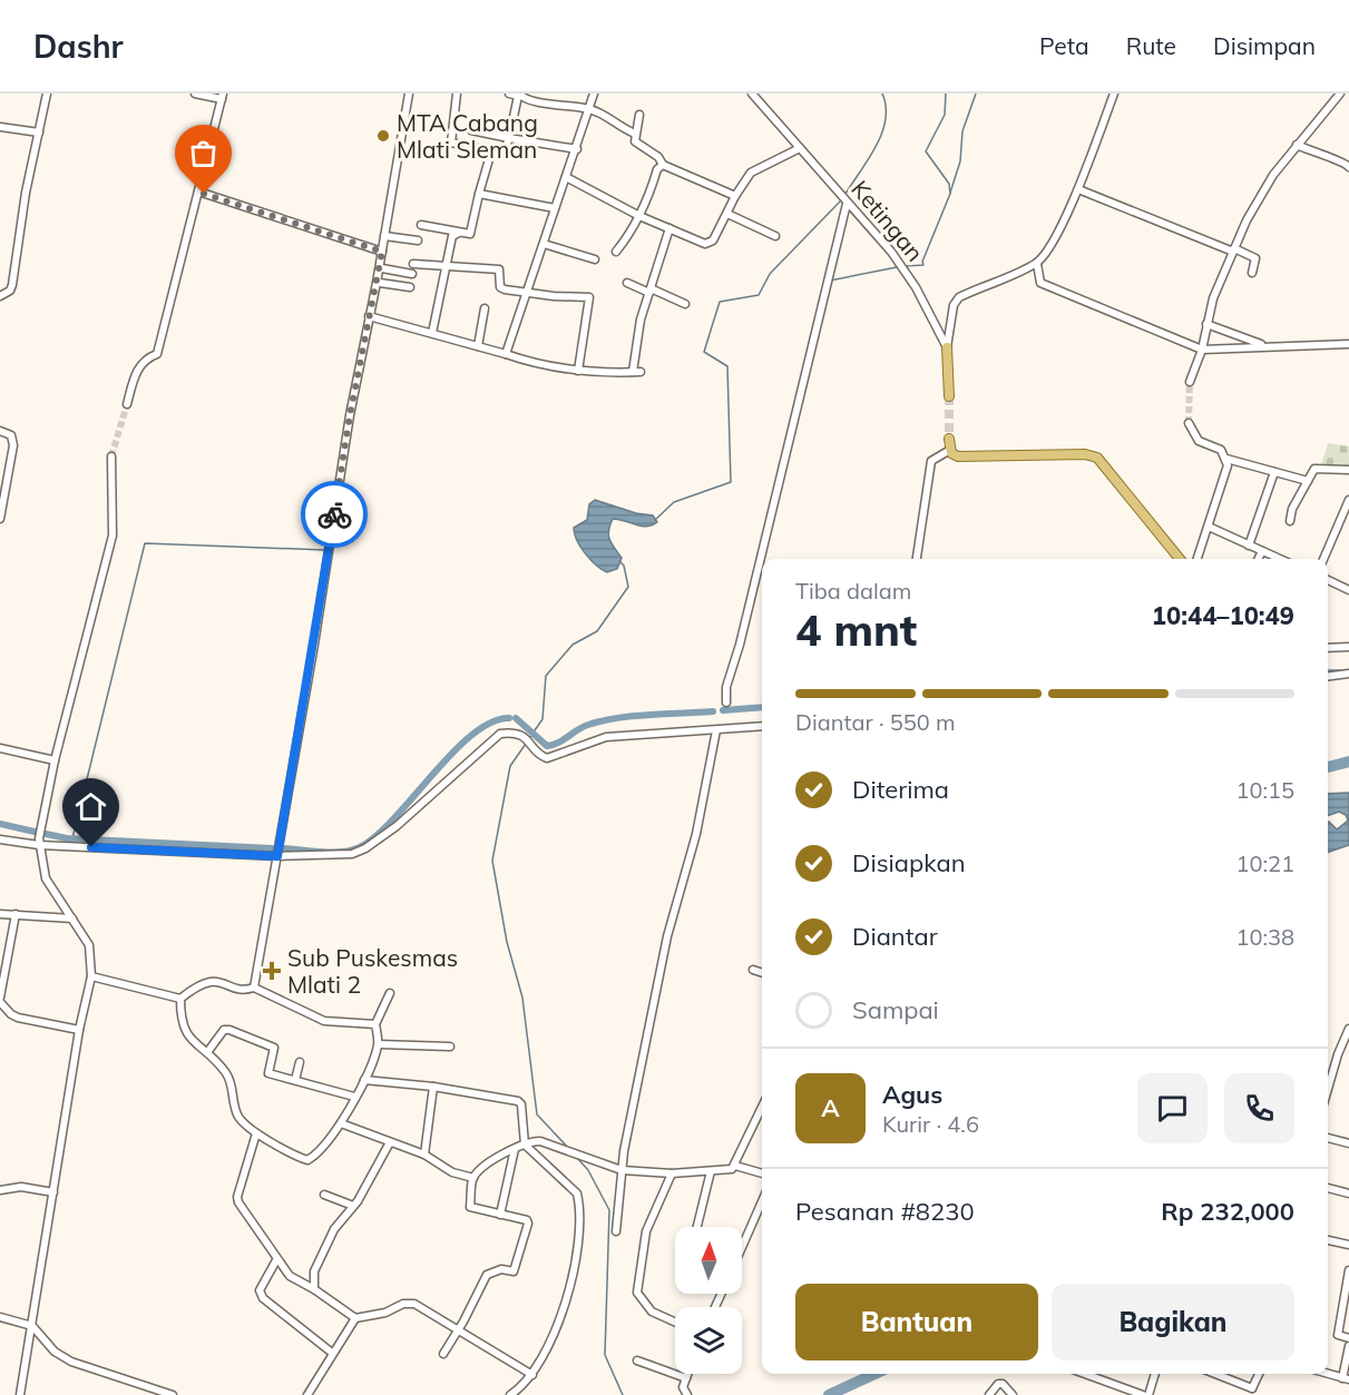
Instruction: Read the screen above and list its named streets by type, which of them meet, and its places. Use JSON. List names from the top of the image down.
{
  "streets": {
    "main road": ["Ketingan"]
  },
  "places": {
    "other": ["MTA Cabang Mlati Sleman"],
    "health": ["Sub Puskesmas Mlati 2"]
  },
  "north": "top",
  "page": {
    "header": "Dashr",
    "nav": ["Peta", "Rute", "Disimpan"],
    "heading": ["4 mnt", "Tiba dalam", "10:44–10:49"],
    "panel": [
      "Agus",
      "Kurir · 4.6",
      "Pesanan #8230",
      "Rp 232,000"
    ],
    "bar": "Diantar · 550 m",
    "list": [
      ["Diterima", "10:15"],
      ["Disiapkan", "10:21"],
      ["Diantar", "10:38"],
      "Sampai"
    ],
    "round": "A",
    "buttons": ["Bantuan", "Bagikan"]
  }
}
